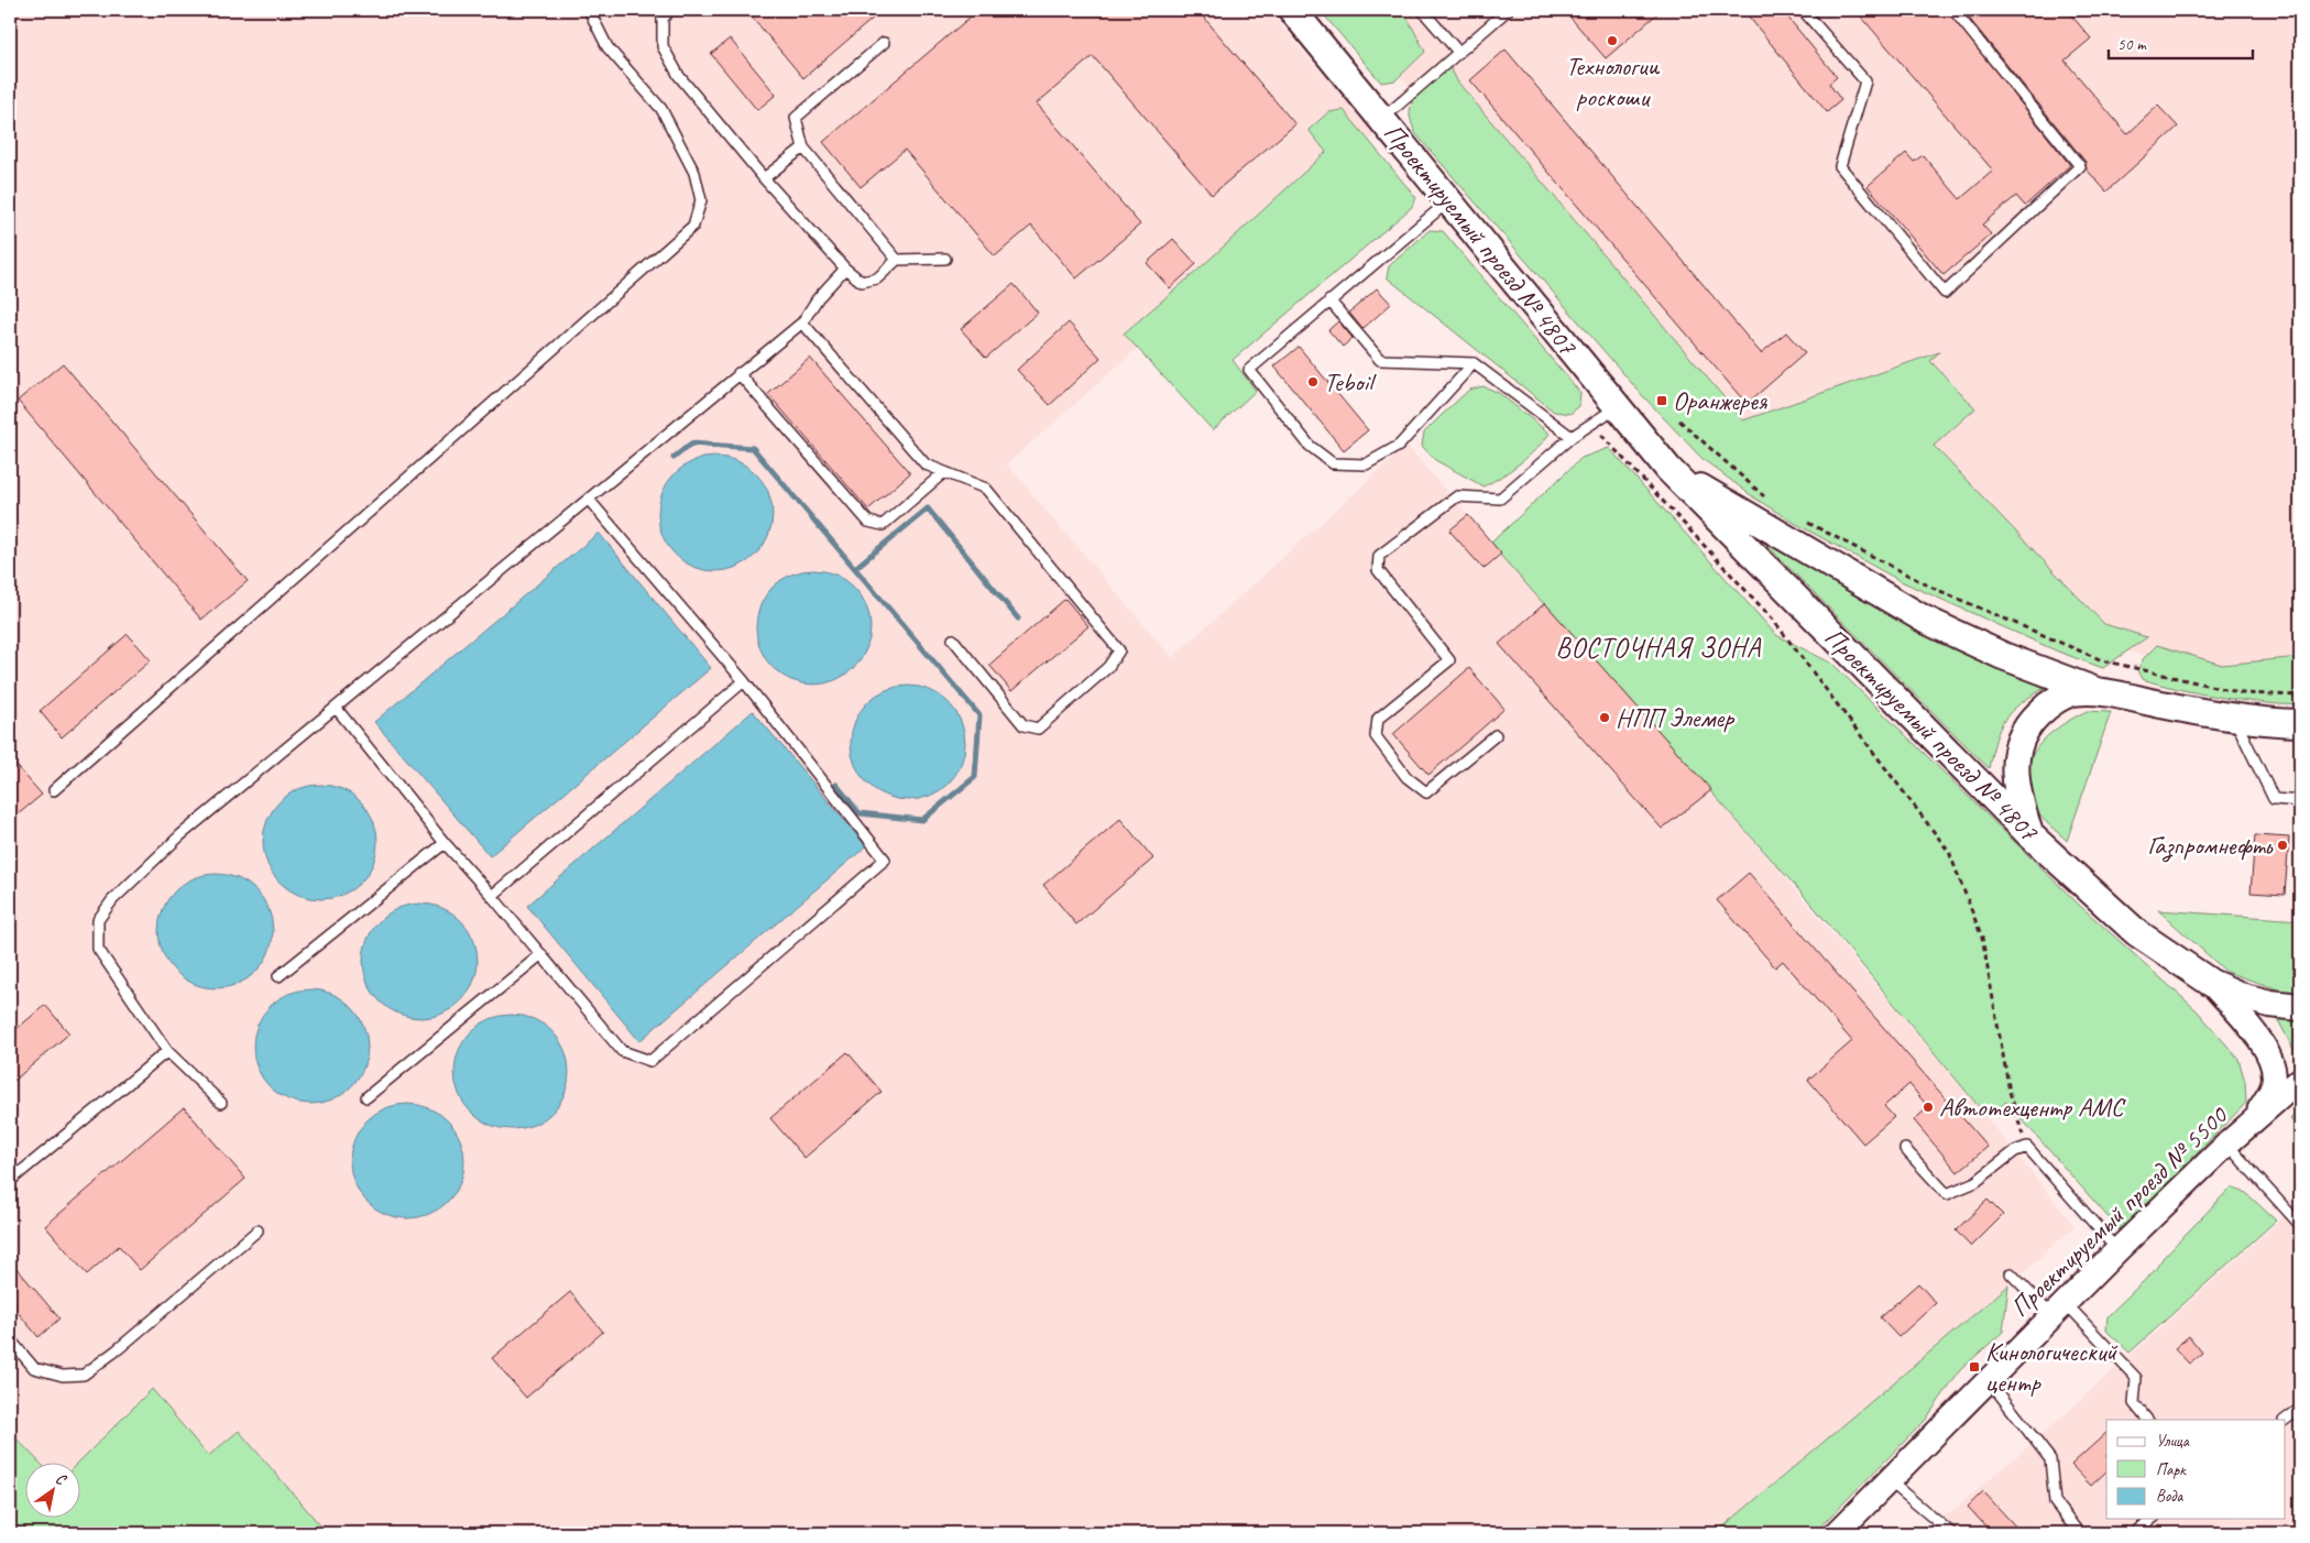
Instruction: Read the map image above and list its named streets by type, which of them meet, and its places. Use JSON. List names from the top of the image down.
{
  "streets": {
    "main road": ["Проектируемый проезд № 4807"],
    "street": ["Проектируемый проезд № 5500"]
  },
  "crossings": [
    ["Проектируемый проезд № 4807", "Проектируемый проезд № 5500"]
  ],
  "districts": ["ВОСТОЧНАЯ ЗОНА"],
  "places": {
    "other": [
      "Технологии роскоши",
      "Teboil",
      "НПП Элемер",
      "Газпромнефть",
      "Автотехцентр АМС"
    ],
    "transit": ["Оранжерея", "Кинологический центр"]
  },
  "legend": ["Улица", "Парк", "Вода"],
  "scale_bar": "50 m",
  "north": "top right"
}
